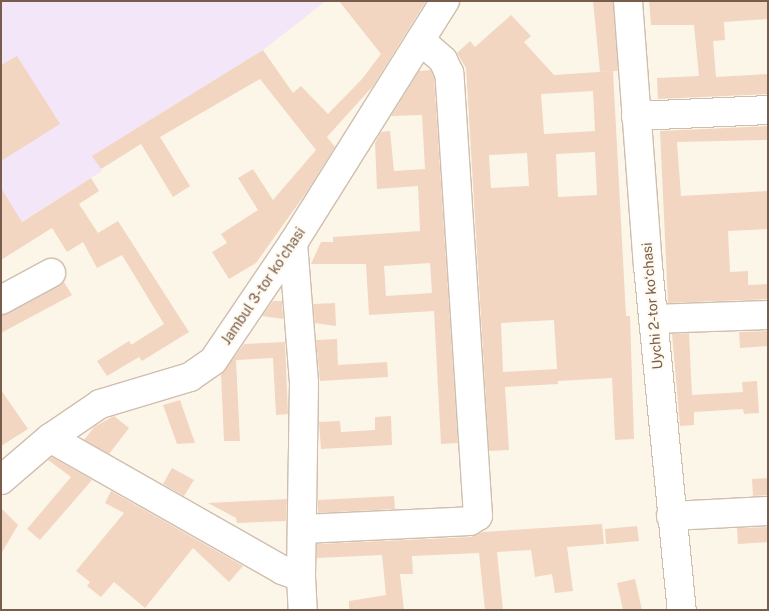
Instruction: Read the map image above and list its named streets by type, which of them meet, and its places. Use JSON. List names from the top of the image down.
{
  "streets": {
    "street": ["Jambul 3-tor koʻchasi", "Uychi 2-tor koʻchasi"]
  }
}
